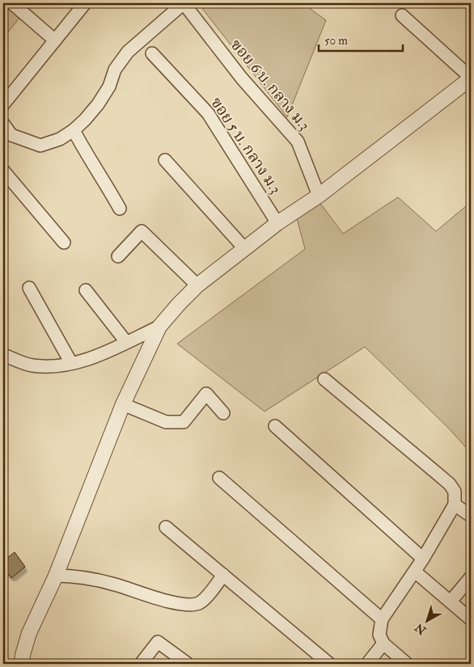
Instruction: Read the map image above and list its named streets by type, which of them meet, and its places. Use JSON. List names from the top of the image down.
{
  "streets": {
    "street": ["ฃอย 6 บ. กลาง ม.3", "ฃอย 5 บ. กลาง ม.3"]
  },
  "scale_bar": "50 m",
  "north": "bottom left"
}
